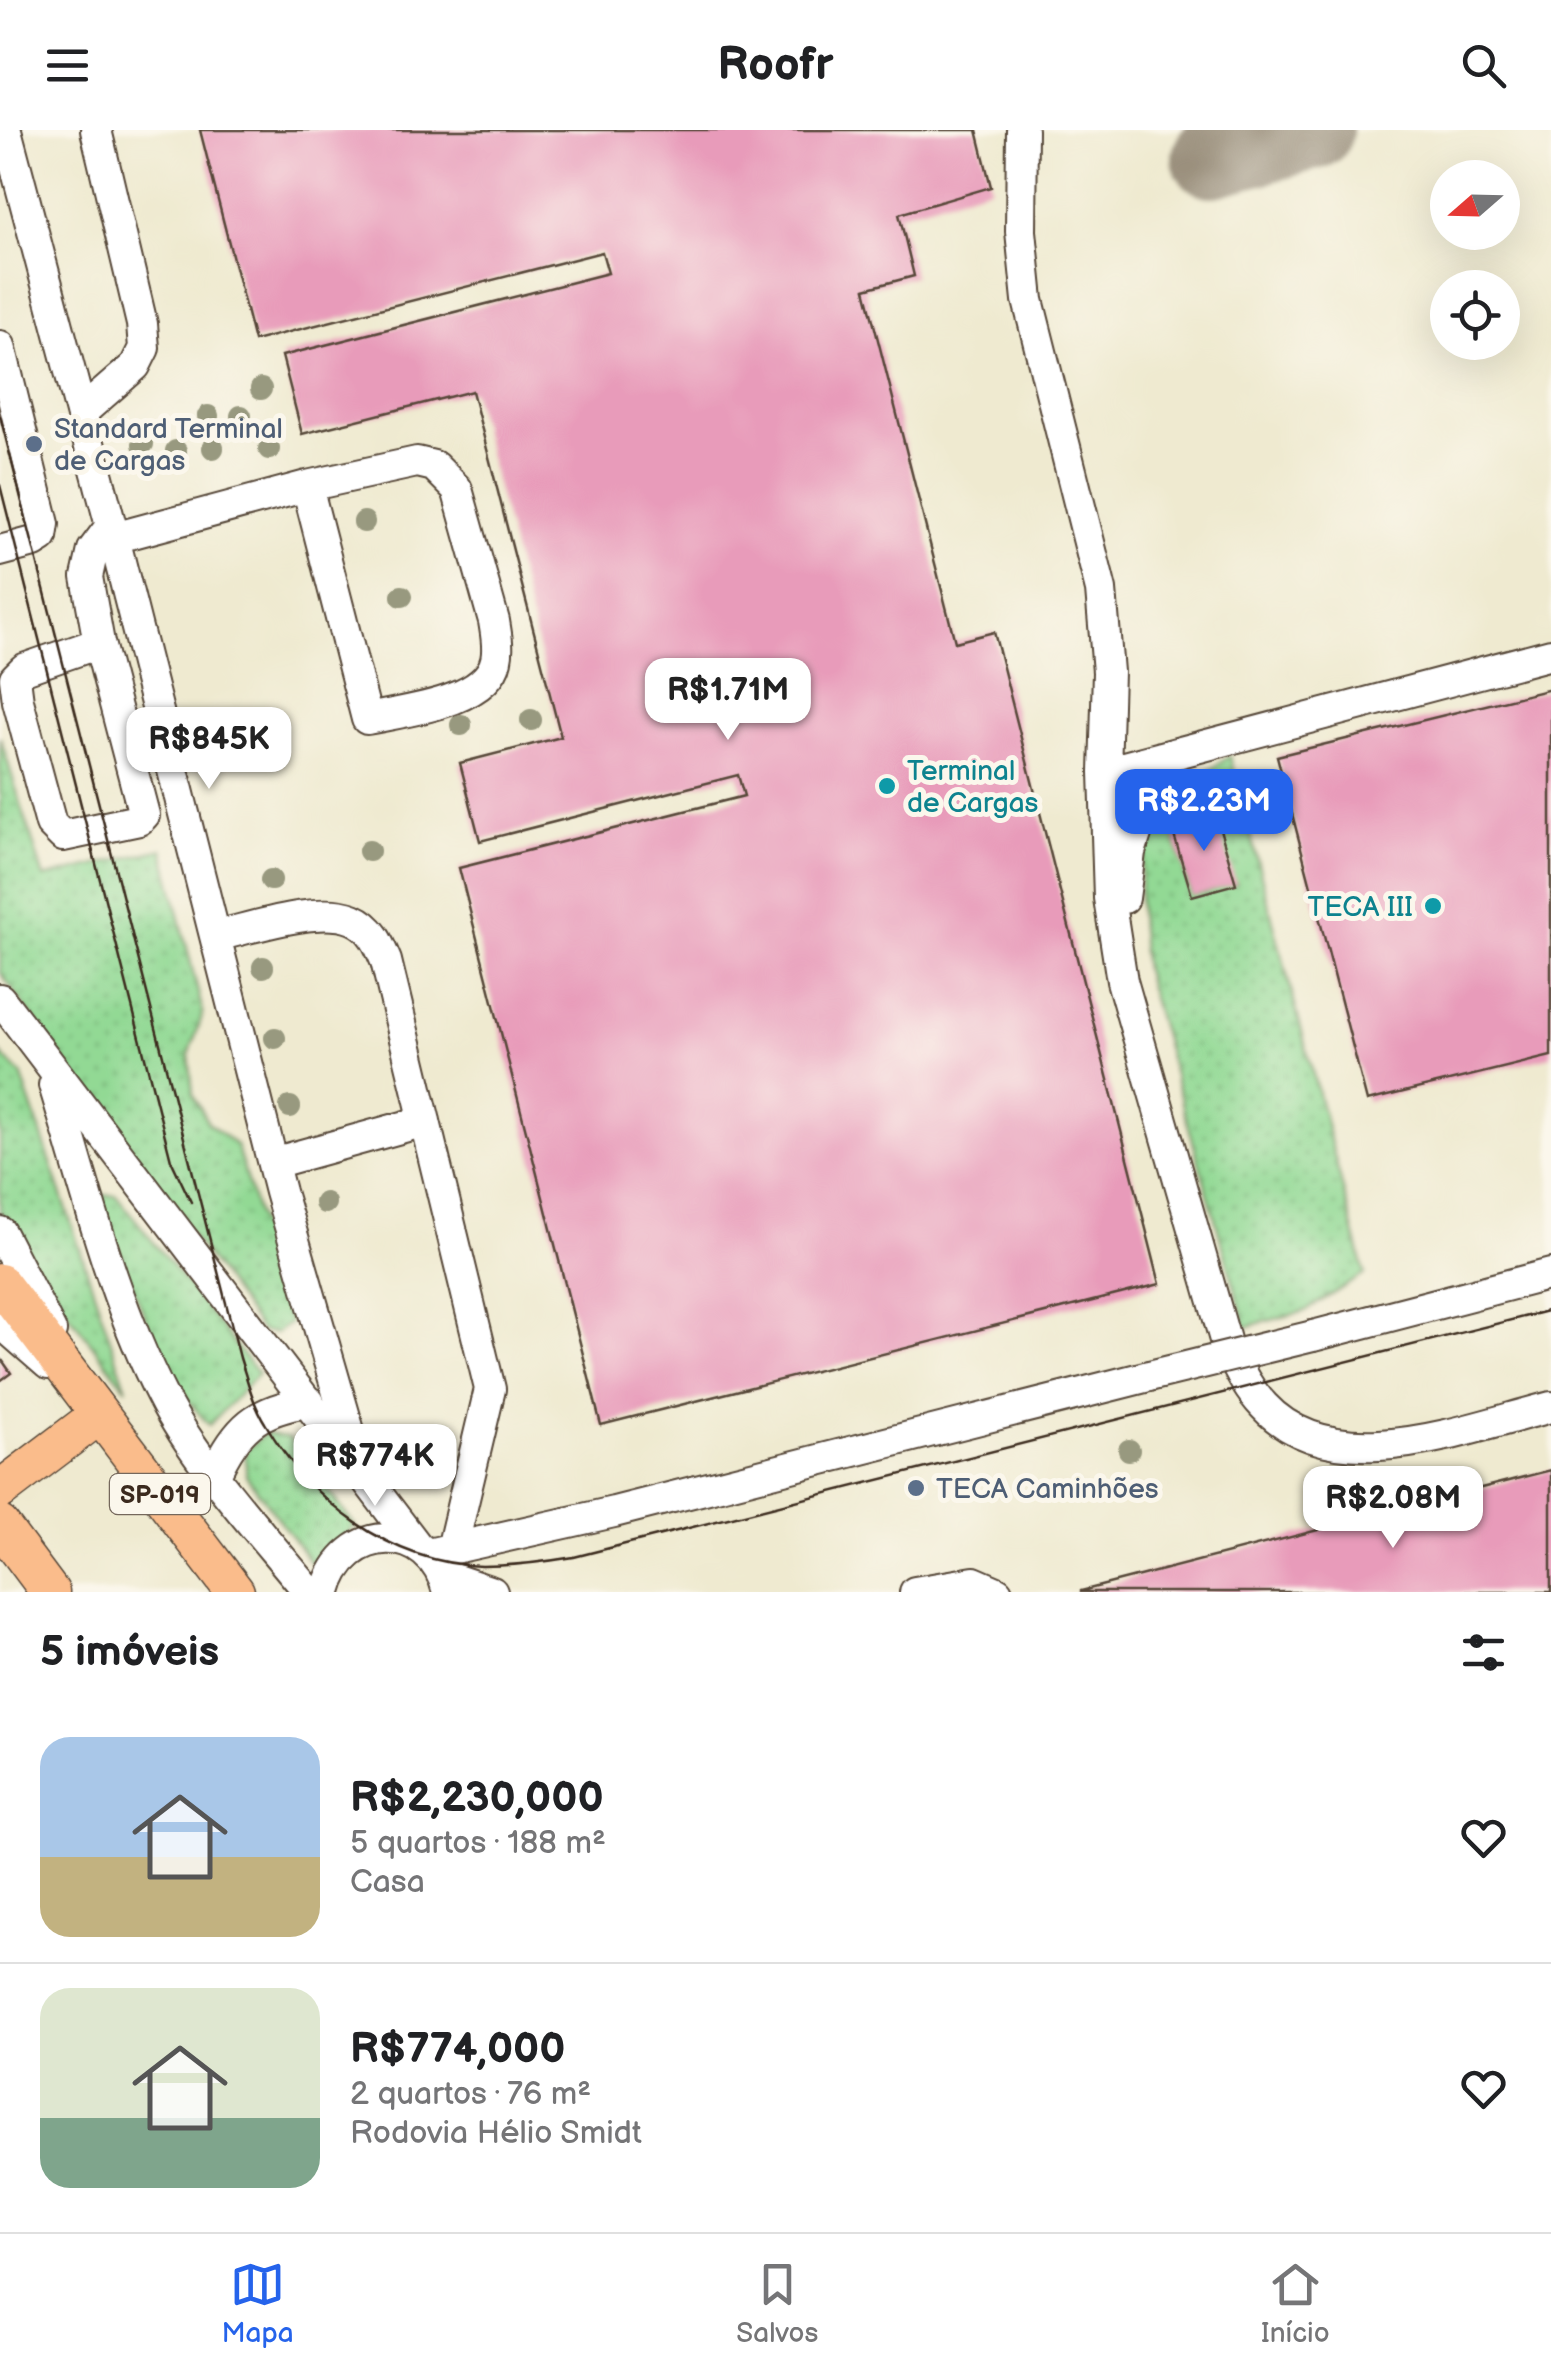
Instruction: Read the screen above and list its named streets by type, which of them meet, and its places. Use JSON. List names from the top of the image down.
{
  "streets": {
    "main road": ["SP-019"]
  },
  "places": [
    "Standard Terminal de Cargas",
    "Terminal de Cargas",
    "TECA III",
    "TECA Caminhões"
  ],
  "north": "left",
  "page": {
    "header": "Roofr",
    "price": [
      "R$1.71M",
      "R$845K",
      "R$2.23M",
      "R$774K",
      "R$2.08M"
    ],
    "heading": "5 imóveis",
    "list": [
      {
        "name": "R$2,230,000",
        "note": "5 quartos · 188 m² · Casa"
      },
      {
        "name": "R$774,000",
        "note": "2 quartos · 76 m² · Rodovia Hélio Smidt"
      }
    ],
    "tabs": ["Mapa", "Salvos", "Início"]
  }
}
